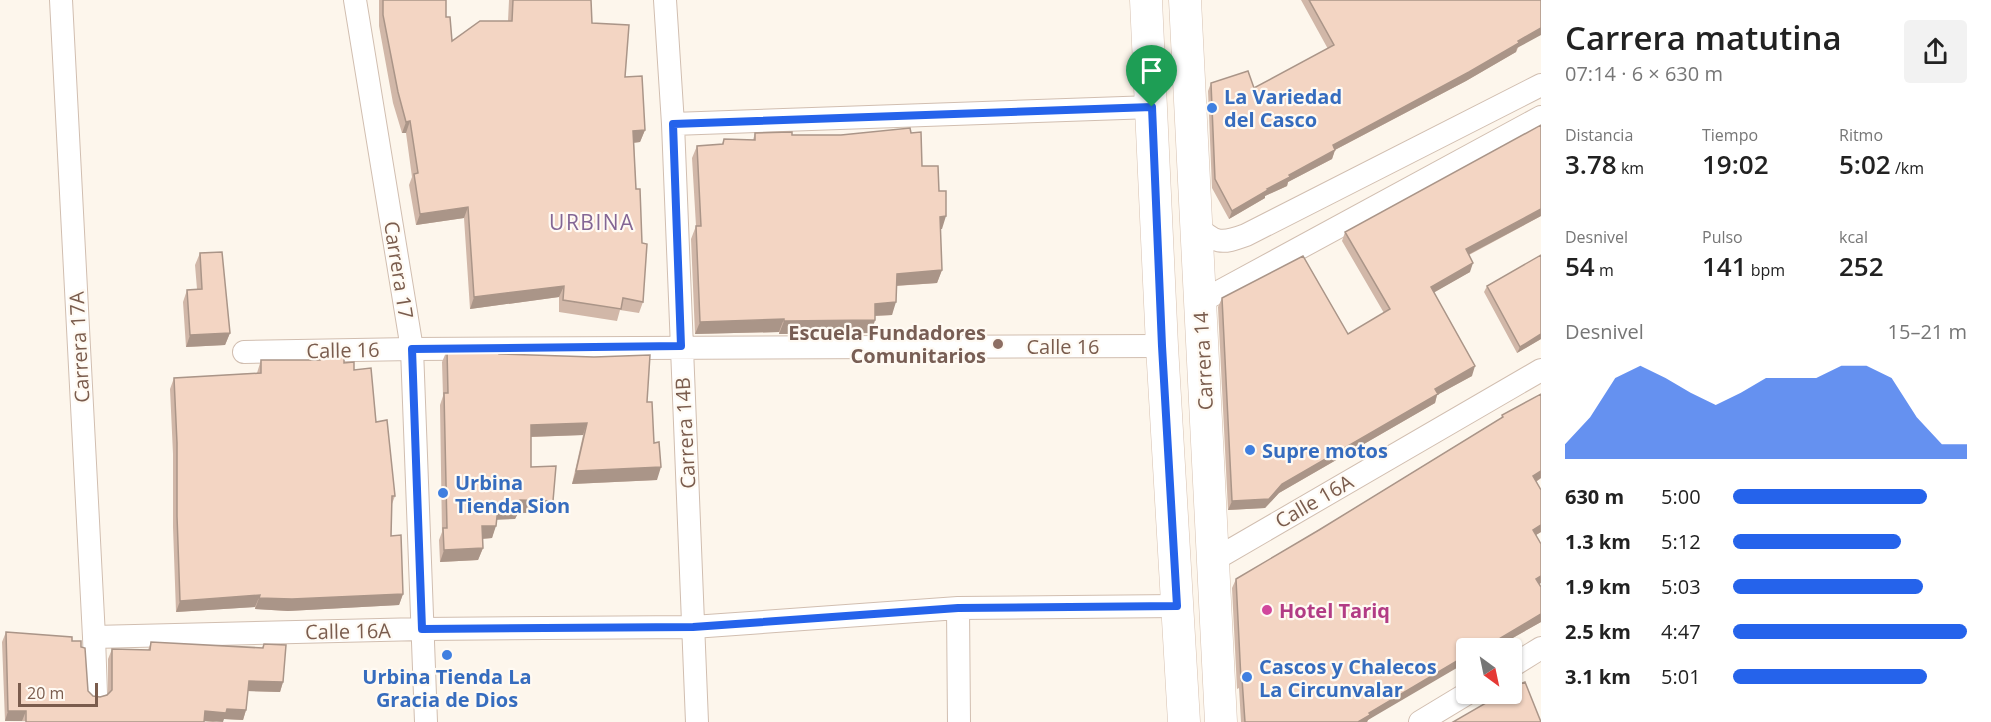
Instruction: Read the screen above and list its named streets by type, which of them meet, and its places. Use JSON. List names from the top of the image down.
{
  "streets": {
    "main road": ["Carrera 14"],
    "street": [
      "Carrera 17",
      "Calle 16",
      "Carrera 17A",
      "Carrera 14B",
      "Calle 16A"
    ]
  },
  "crossings": [
    ["Carrera 17", "Calle 16"],
    ["Carrera 17", "Calle 16A"],
    ["Calle 16", "Carrera 14"],
    ["Calle 16", "Carrera 14B"],
    ["Carrera 17A", "Calle 16A"],
    ["Carrera 14", "Calle 16A"],
    ["Carrera 14B", "Calle 16A"]
  ],
  "districts": ["URBINA"],
  "places": [
    "La Variedad del Casco",
    "Escuela Fundadores Comunitarios",
    "Supre motos",
    "Urbina Tienda Sion",
    "Hotel Tariq",
    "Urbina Tienda La Gracia de Dios",
    "Cascos y Chalecos La Circunvalar"
  ],
  "scale_bar": "20 m",
  "north": "bottom right",
  "page": {
    "heading": ["Carrera matutina", "07:14 · 6 × 630 m"],
    "stats": [
      ["Distancia", "3.78 km"],
      ["Tiempo", "19:02"],
      ["Ritmo", "5:02 /km"],
      ["Desnivel", "54 m"],
      ["Pulso", "141 bpm"],
      ["kcal", "252"]
    ],
    "chart": ["Desnivel", "15–21 m"],
    "list": [
      {
        "name": "630 m",
        "note": "5:00"
      },
      {
        "name": "1.3 km",
        "note": "5:12"
      },
      {
        "name": "1.9 km",
        "note": "5:03"
      },
      {
        "name": "2.5 km",
        "note": "4:47"
      },
      {
        "name": "3.1 km",
        "note": "5:01"
      }
    ],
    "scale": "20 m"
  }
}
